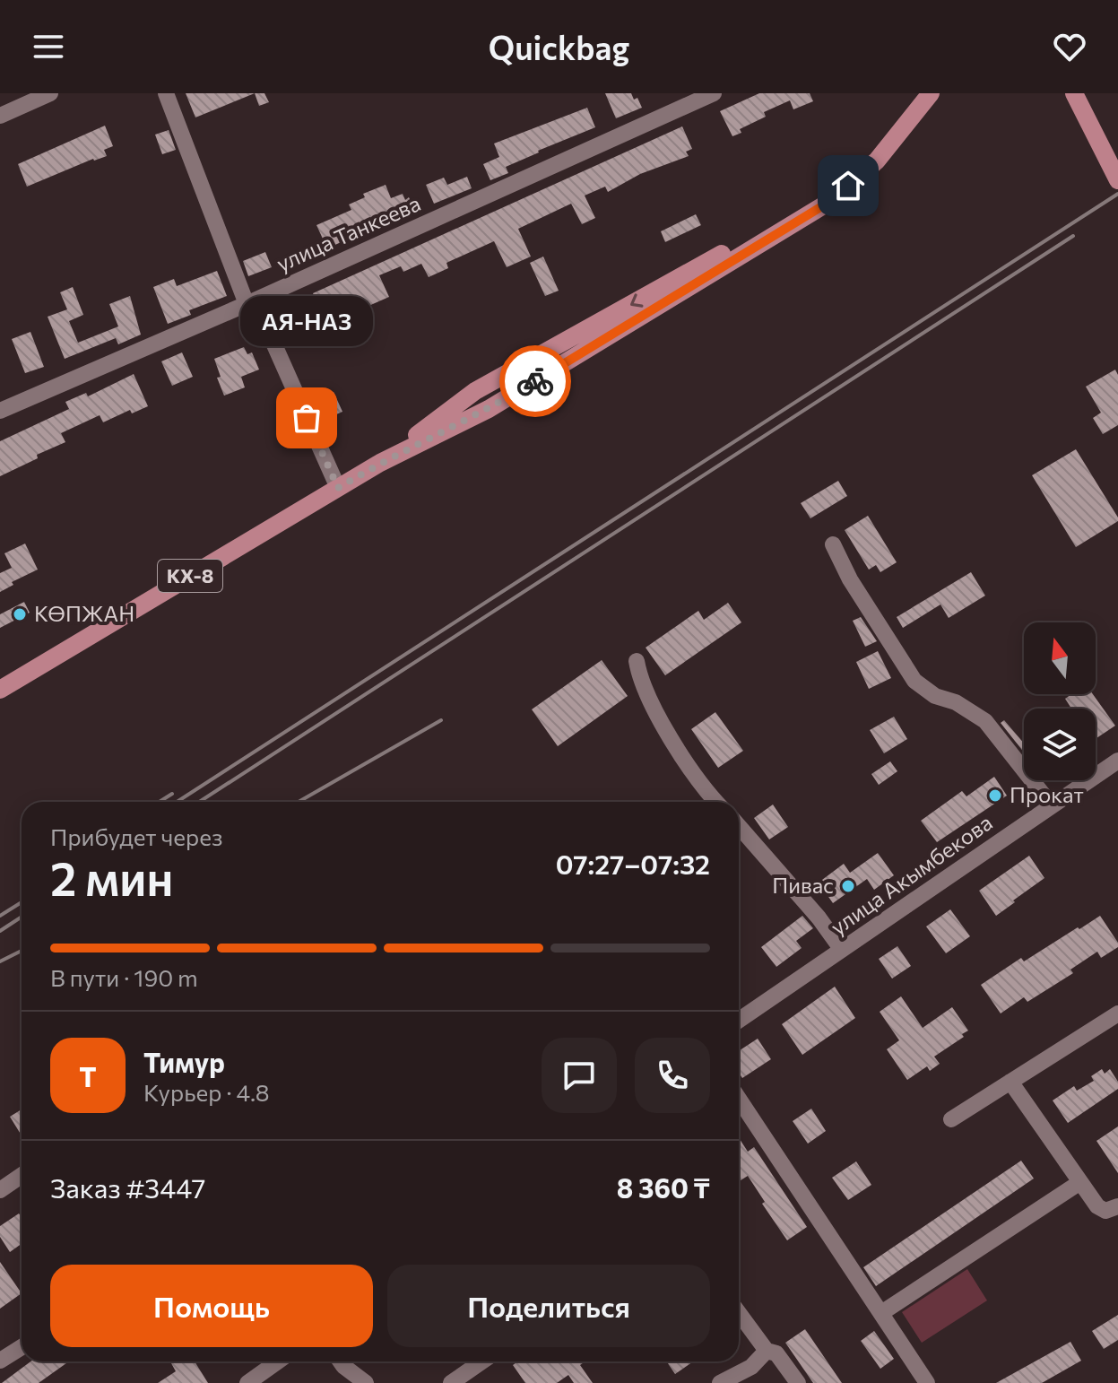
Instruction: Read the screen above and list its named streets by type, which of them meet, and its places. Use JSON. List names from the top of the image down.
{
  "streets": {
    "main road": ["КХ-8"],
    "street": ["улица Танкеева", "улица Акымбекова"]
  },
  "places": [
    "АЯ-НАЗ",
    "КӨПЖАН",
    "Прокат",
    "Пивас"
  ],
  "north": "top",
  "page": {
    "header": "Quickbag",
    "bubble": "АЯ-НАЗ",
    "heading": ["2 мин", "Прибудет через", "07:27–07:32"],
    "panel": [
      "Тимур",
      "Курьер · 4.8",
      "Заказ #3447",
      "8 360 ₸"
    ],
    "bar": "В пути · 190 m",
    "round": "Т",
    "buttons": ["Помощь", "Поделиться"]
  }
}
